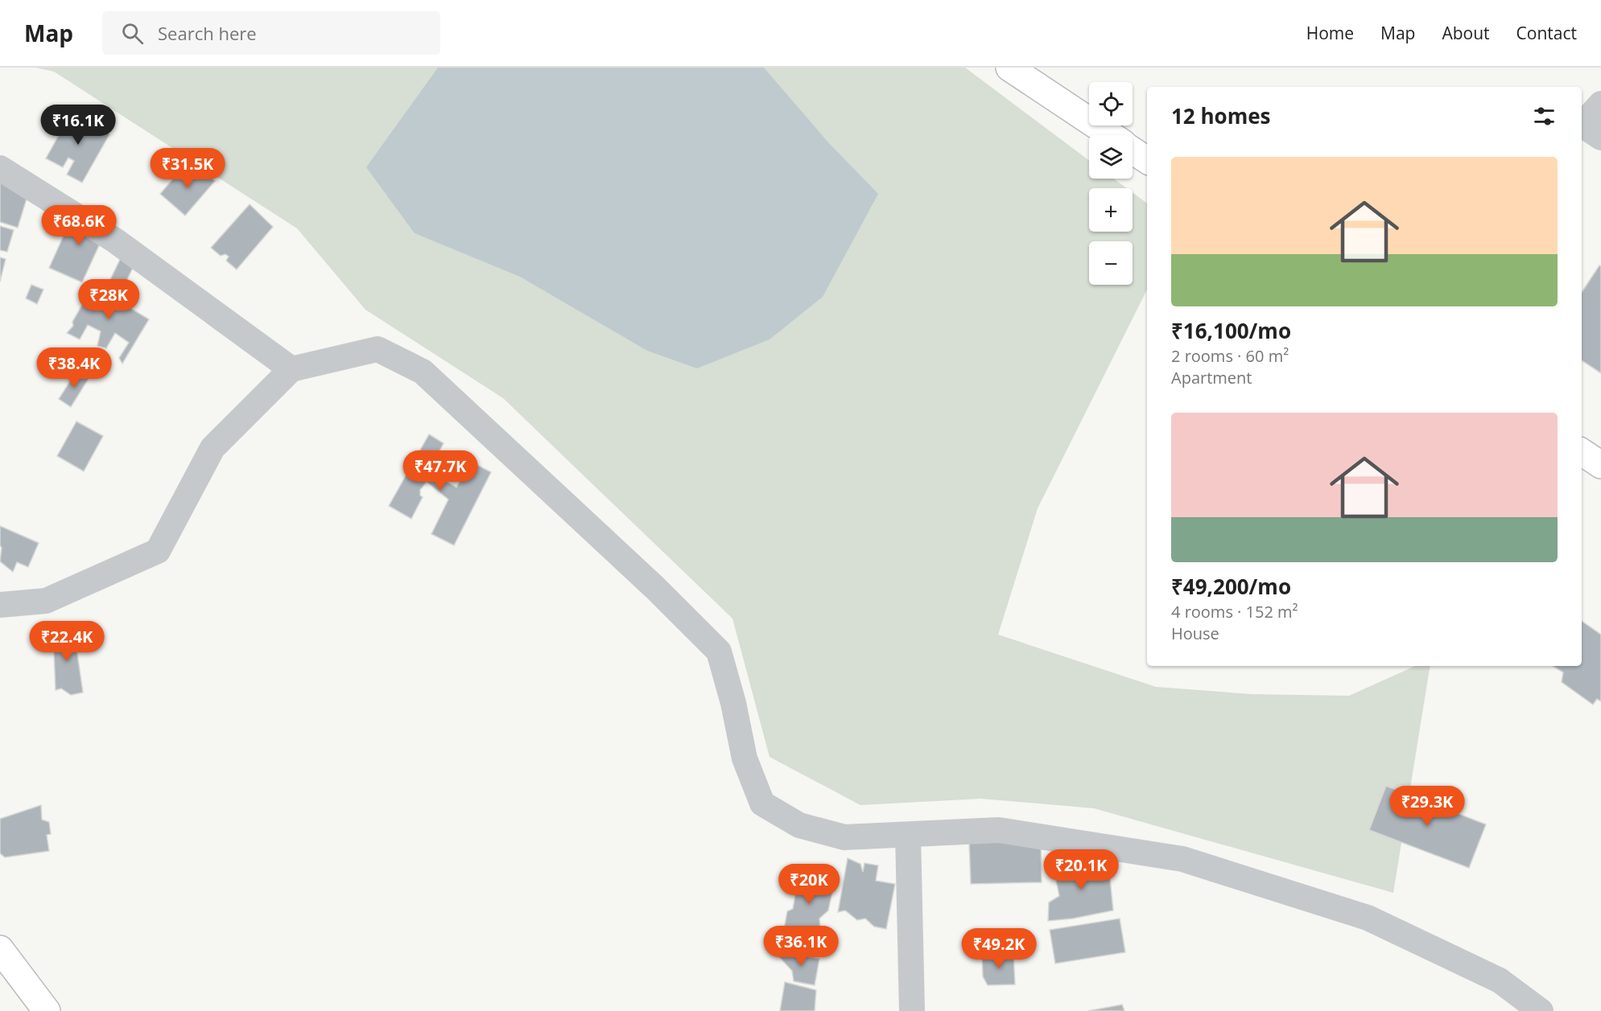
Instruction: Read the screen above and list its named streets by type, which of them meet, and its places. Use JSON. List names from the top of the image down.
{
  "page": {
    "header": "Map",
    "search": "Search here",
    "nav": [
      "Home",
      "Map",
      "About",
      "Contact"
    ],
    "map_buttons": ["+", "−"],
    "heading": "12 homes",
    "price": [
      "₹16.1K",
      "₹31.5K",
      "₹68.6K",
      "₹28K",
      "₹38.4K",
      "₹47.7K",
      "₹22.4K",
      "₹29.3K",
      "₹20.1K",
      "₹20K",
      "₹36.1K",
      "₹49.2K"
    ],
    "list": [
      {
        "name": "₹16,100/mo",
        "note": "2 rooms · 60 m² · Apartment"
      },
      {
        "name": "₹49,200/mo",
        "note": "4 rooms · 152 m² · House"
      }
    ]
  }
}
